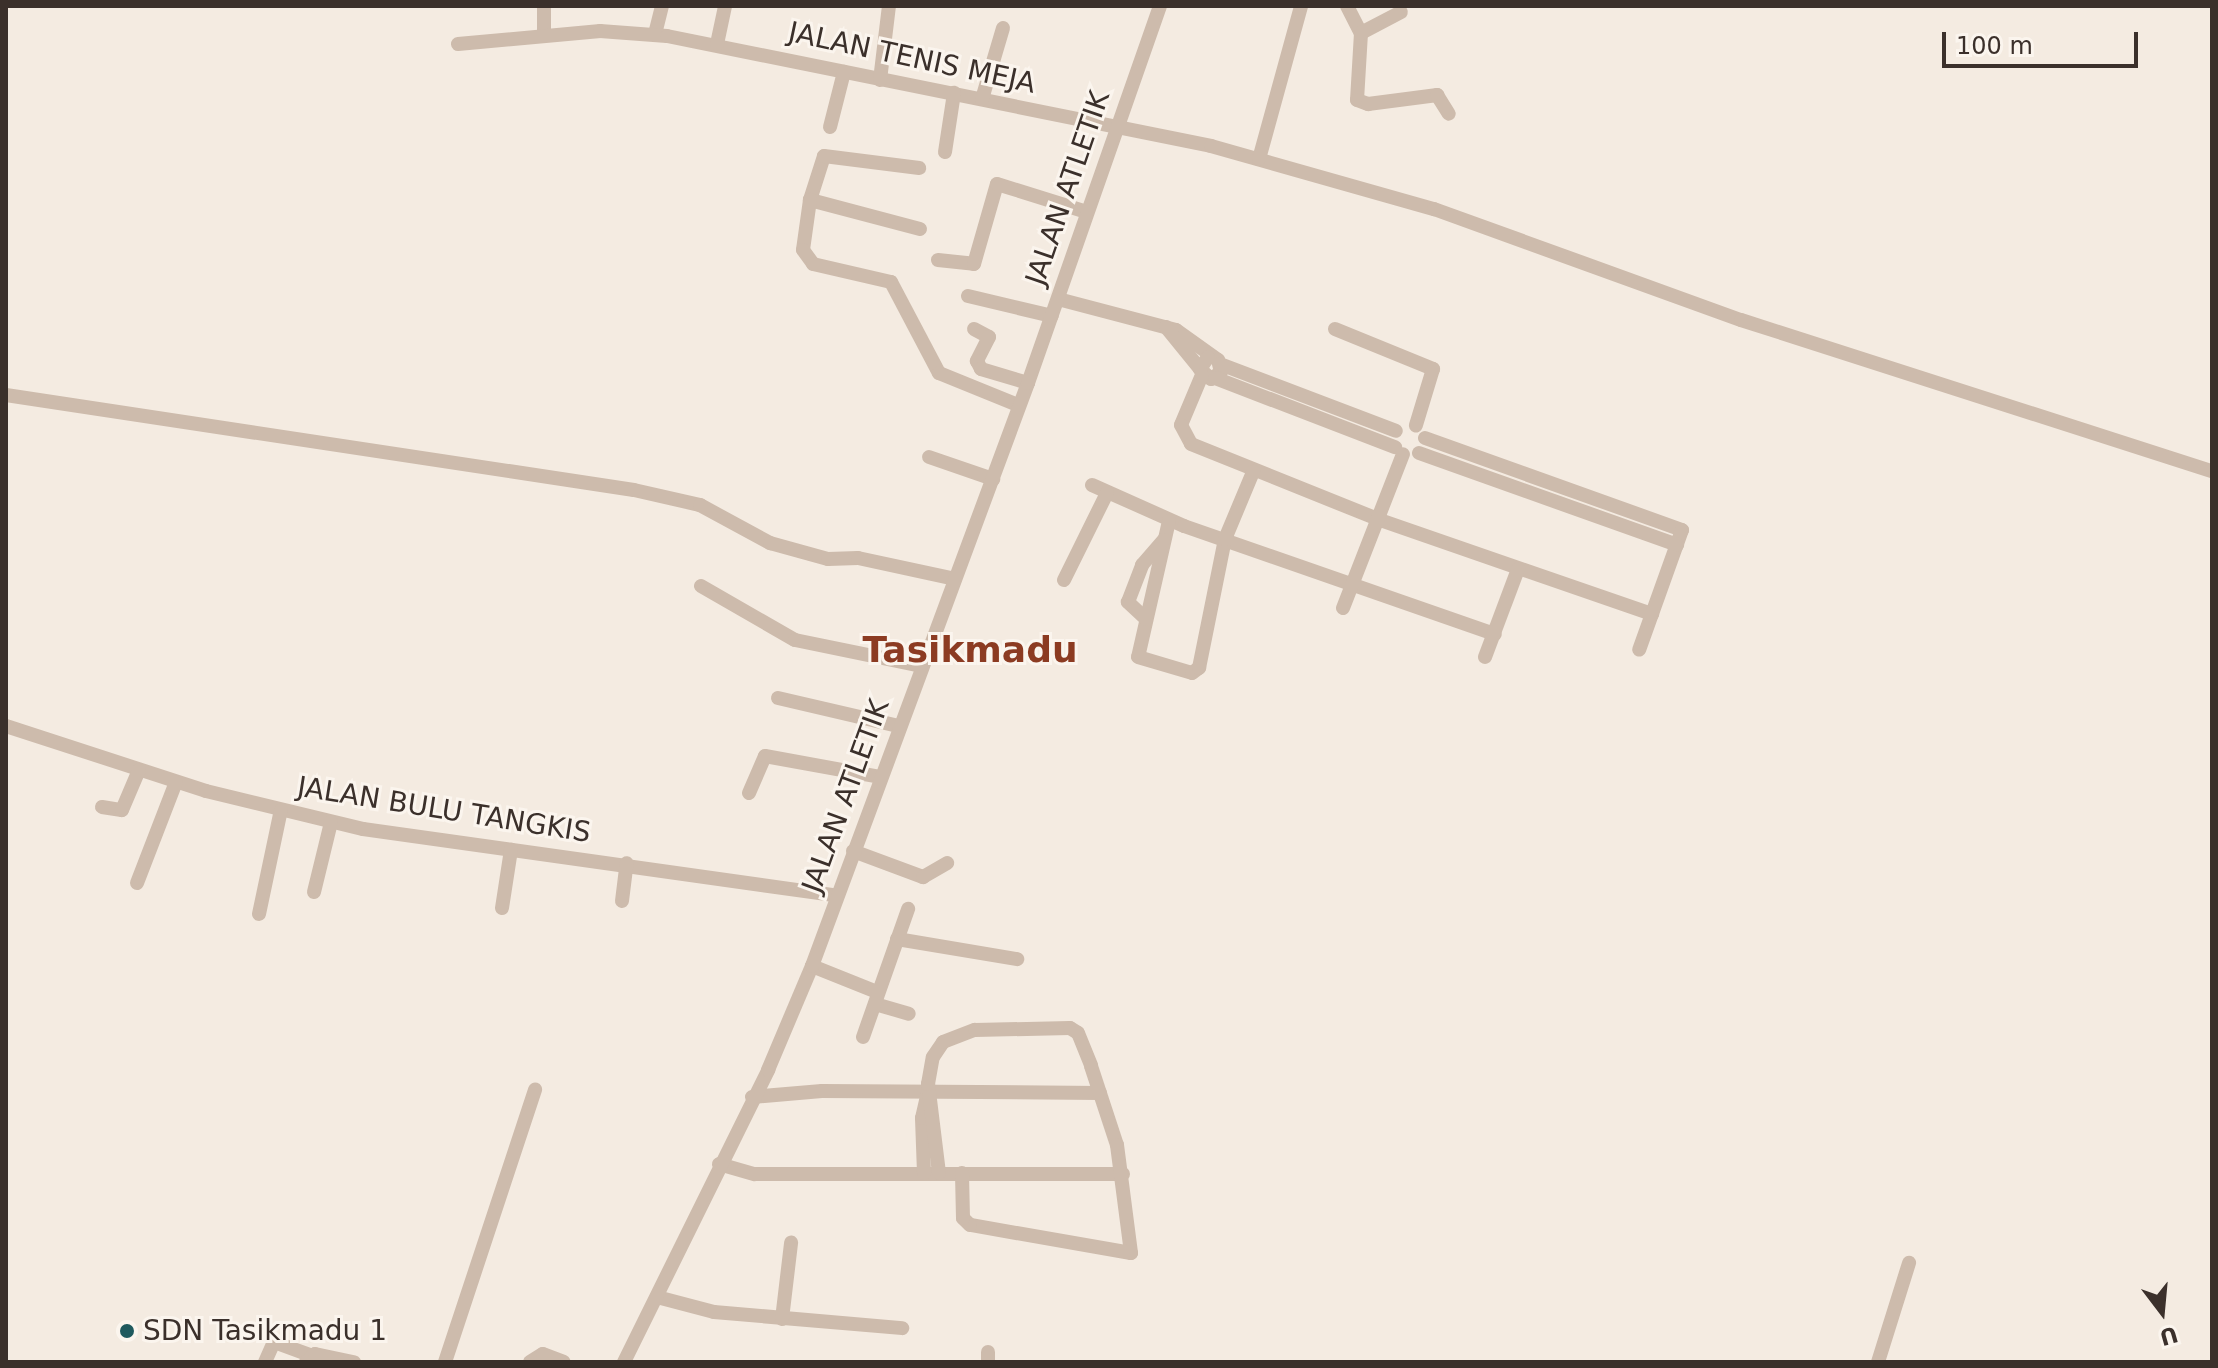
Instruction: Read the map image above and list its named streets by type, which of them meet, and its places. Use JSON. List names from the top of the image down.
{
  "streets": {
    "street": ["JALAN TENIS MEJA", "JALAN ATLETIK", "JALAN BULU TANGKIS"]
  },
  "crossings": [
    ["JALAN TENIS MEJA", "JALAN ATLETIK"],
    ["JALAN ATLETIK", "JALAN BULU TANGKIS"]
  ],
  "districts": ["Tasikmadu"],
  "places": ["SDN Tasikmadu 1"],
  "scale_bar": "100 m",
  "north": "bottom"
}
